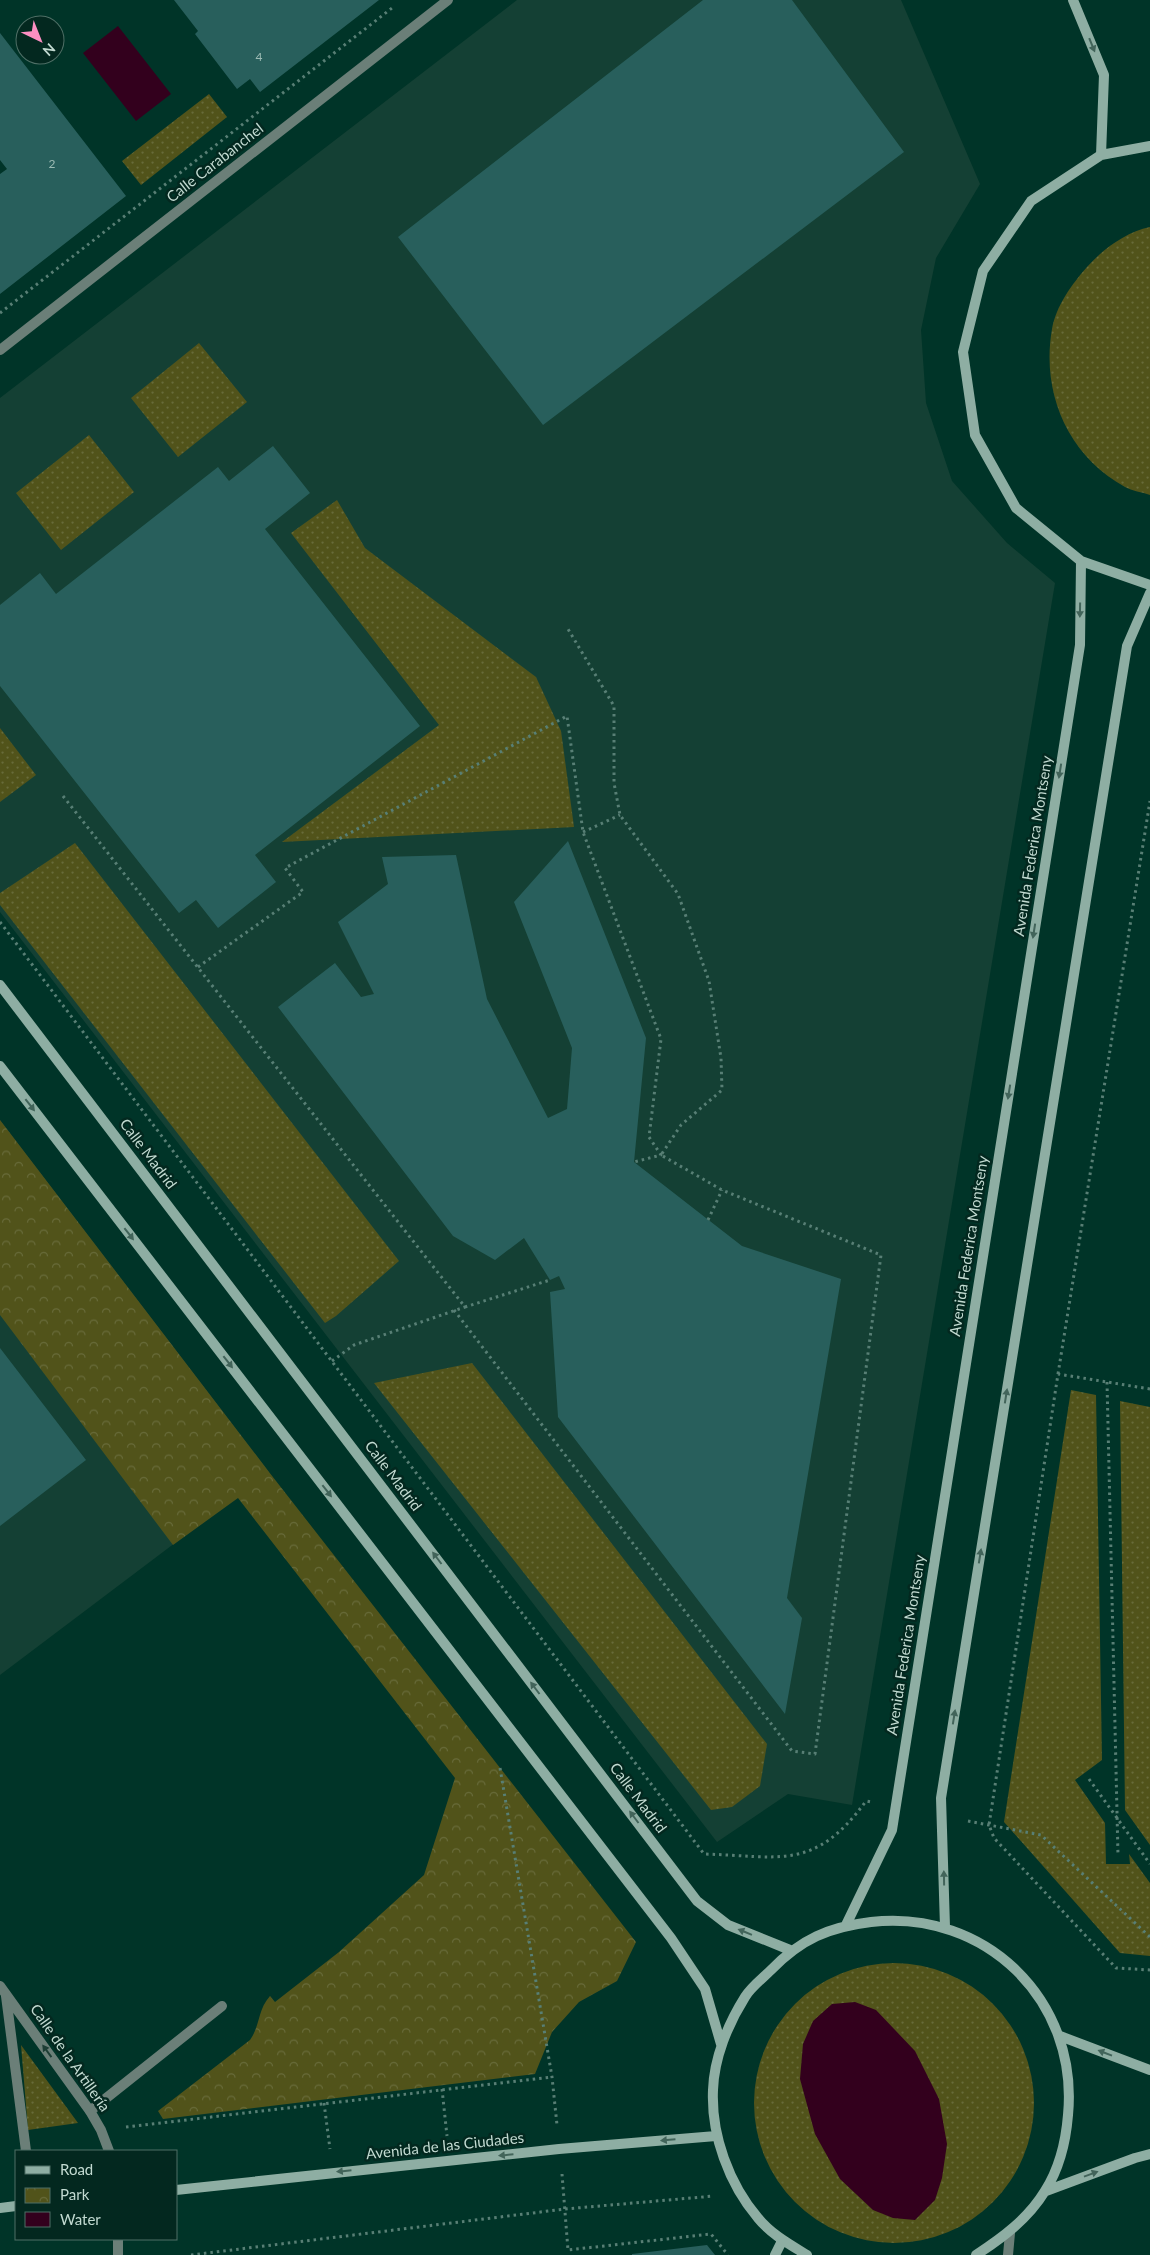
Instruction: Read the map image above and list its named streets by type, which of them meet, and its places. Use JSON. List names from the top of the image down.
{
  "streets": {
    "street": [
      "Calle Carabanchel",
      "Avenida Federica Montseny",
      "Calle Madrid",
      "Calle de la Artillería",
      "Avenida de las Ciudades"
    ]
  },
  "one_way": ["Calle de la Artillería", "Avenida de las Ciudades"],
  "house_numbers": ["4", "2"],
  "legend": ["Road", "Park", "Water"],
  "north": "bottom right"
}
